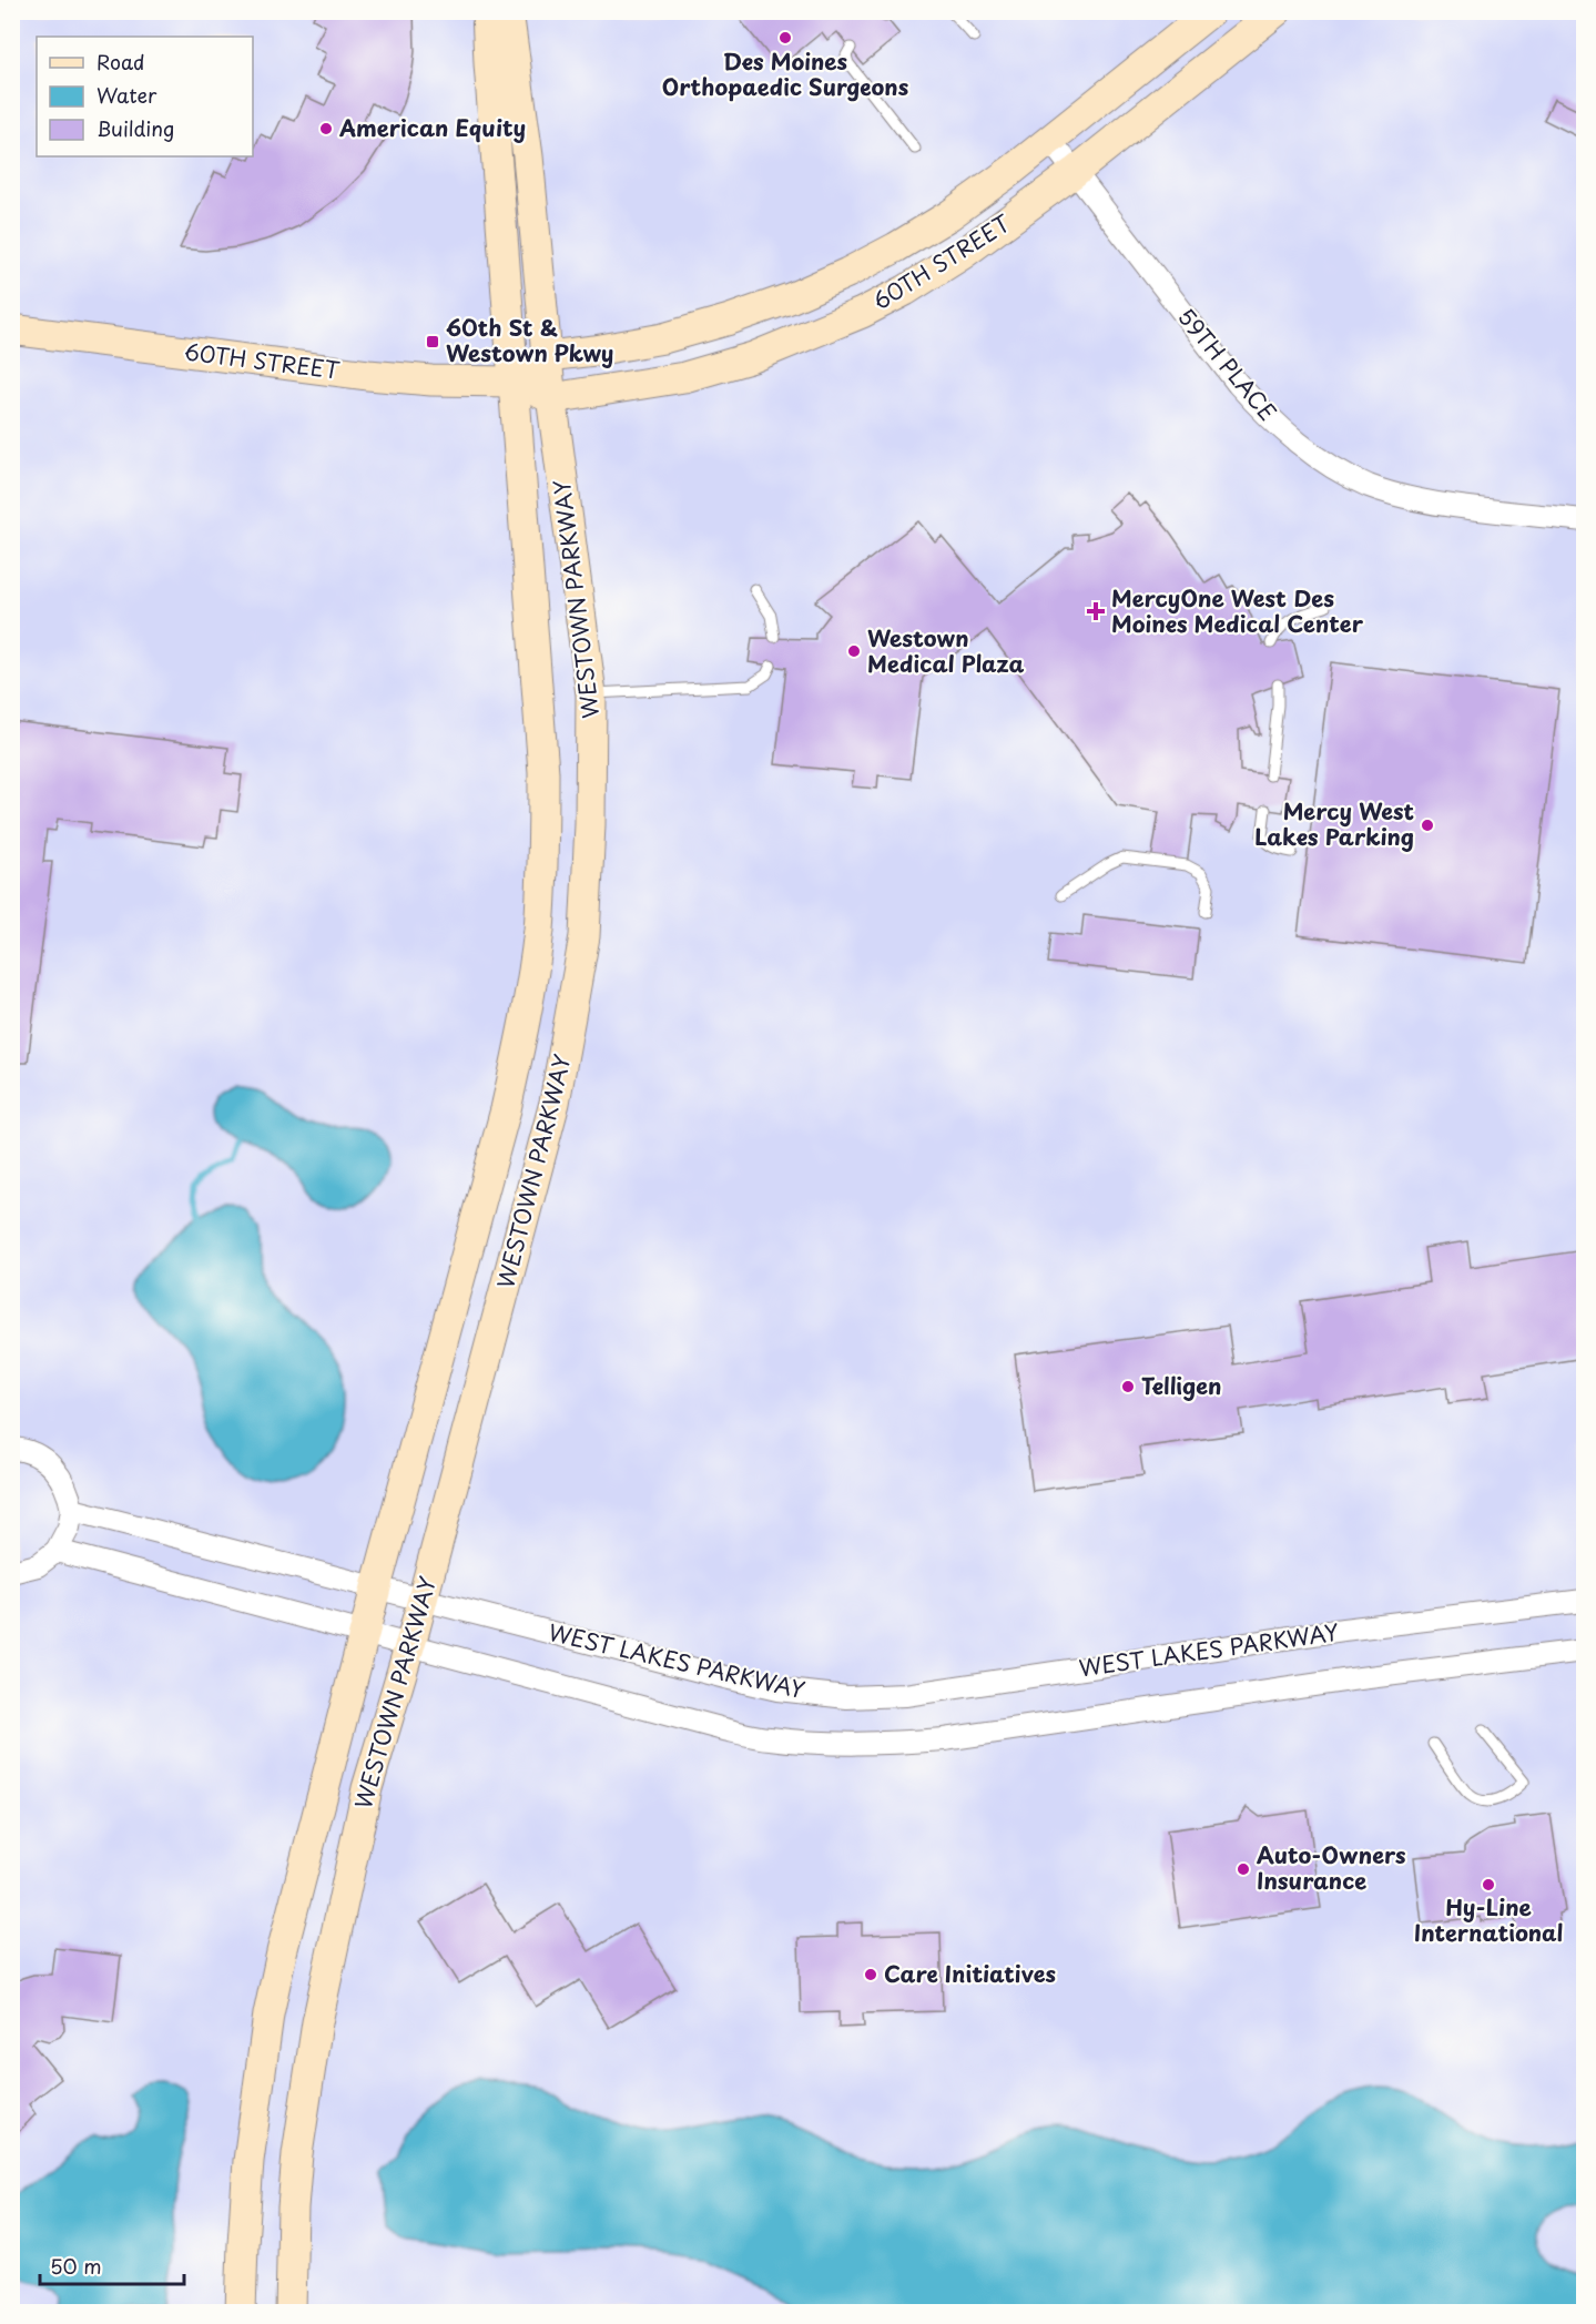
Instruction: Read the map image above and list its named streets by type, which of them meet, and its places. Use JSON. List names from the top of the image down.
{
  "streets": {
    "street": [
      "60TH STREET",
      "59TH PLACE",
      "WESTOWN PARKWAY",
      "WEST LAKES PARKWAY"
    ]
  },
  "crossings": [
    ["60TH STREET", "59TH PLACE"],
    ["60TH STREET", "WESTOWN PARKWAY"],
    ["WESTOWN PARKWAY", "WEST LAKES PARKWAY"]
  ],
  "places": {
    "other": [
      "Des Moines Orthopaedic Surgeons",
      "American Equity",
      "Westown Medical Plaza",
      "Mercy West Lakes Parking",
      "Telligen",
      "Auto-Owners Insurance",
      "Hy-Line International",
      "Care Initiatives"
    ],
    "transit": ["60th St & Westown Pkwy"],
    "health": ["MercyOne West Des Moines Medical Center"]
  },
  "legend": ["Road", "Water", "Building"],
  "scale_bar": "50 m"
}
